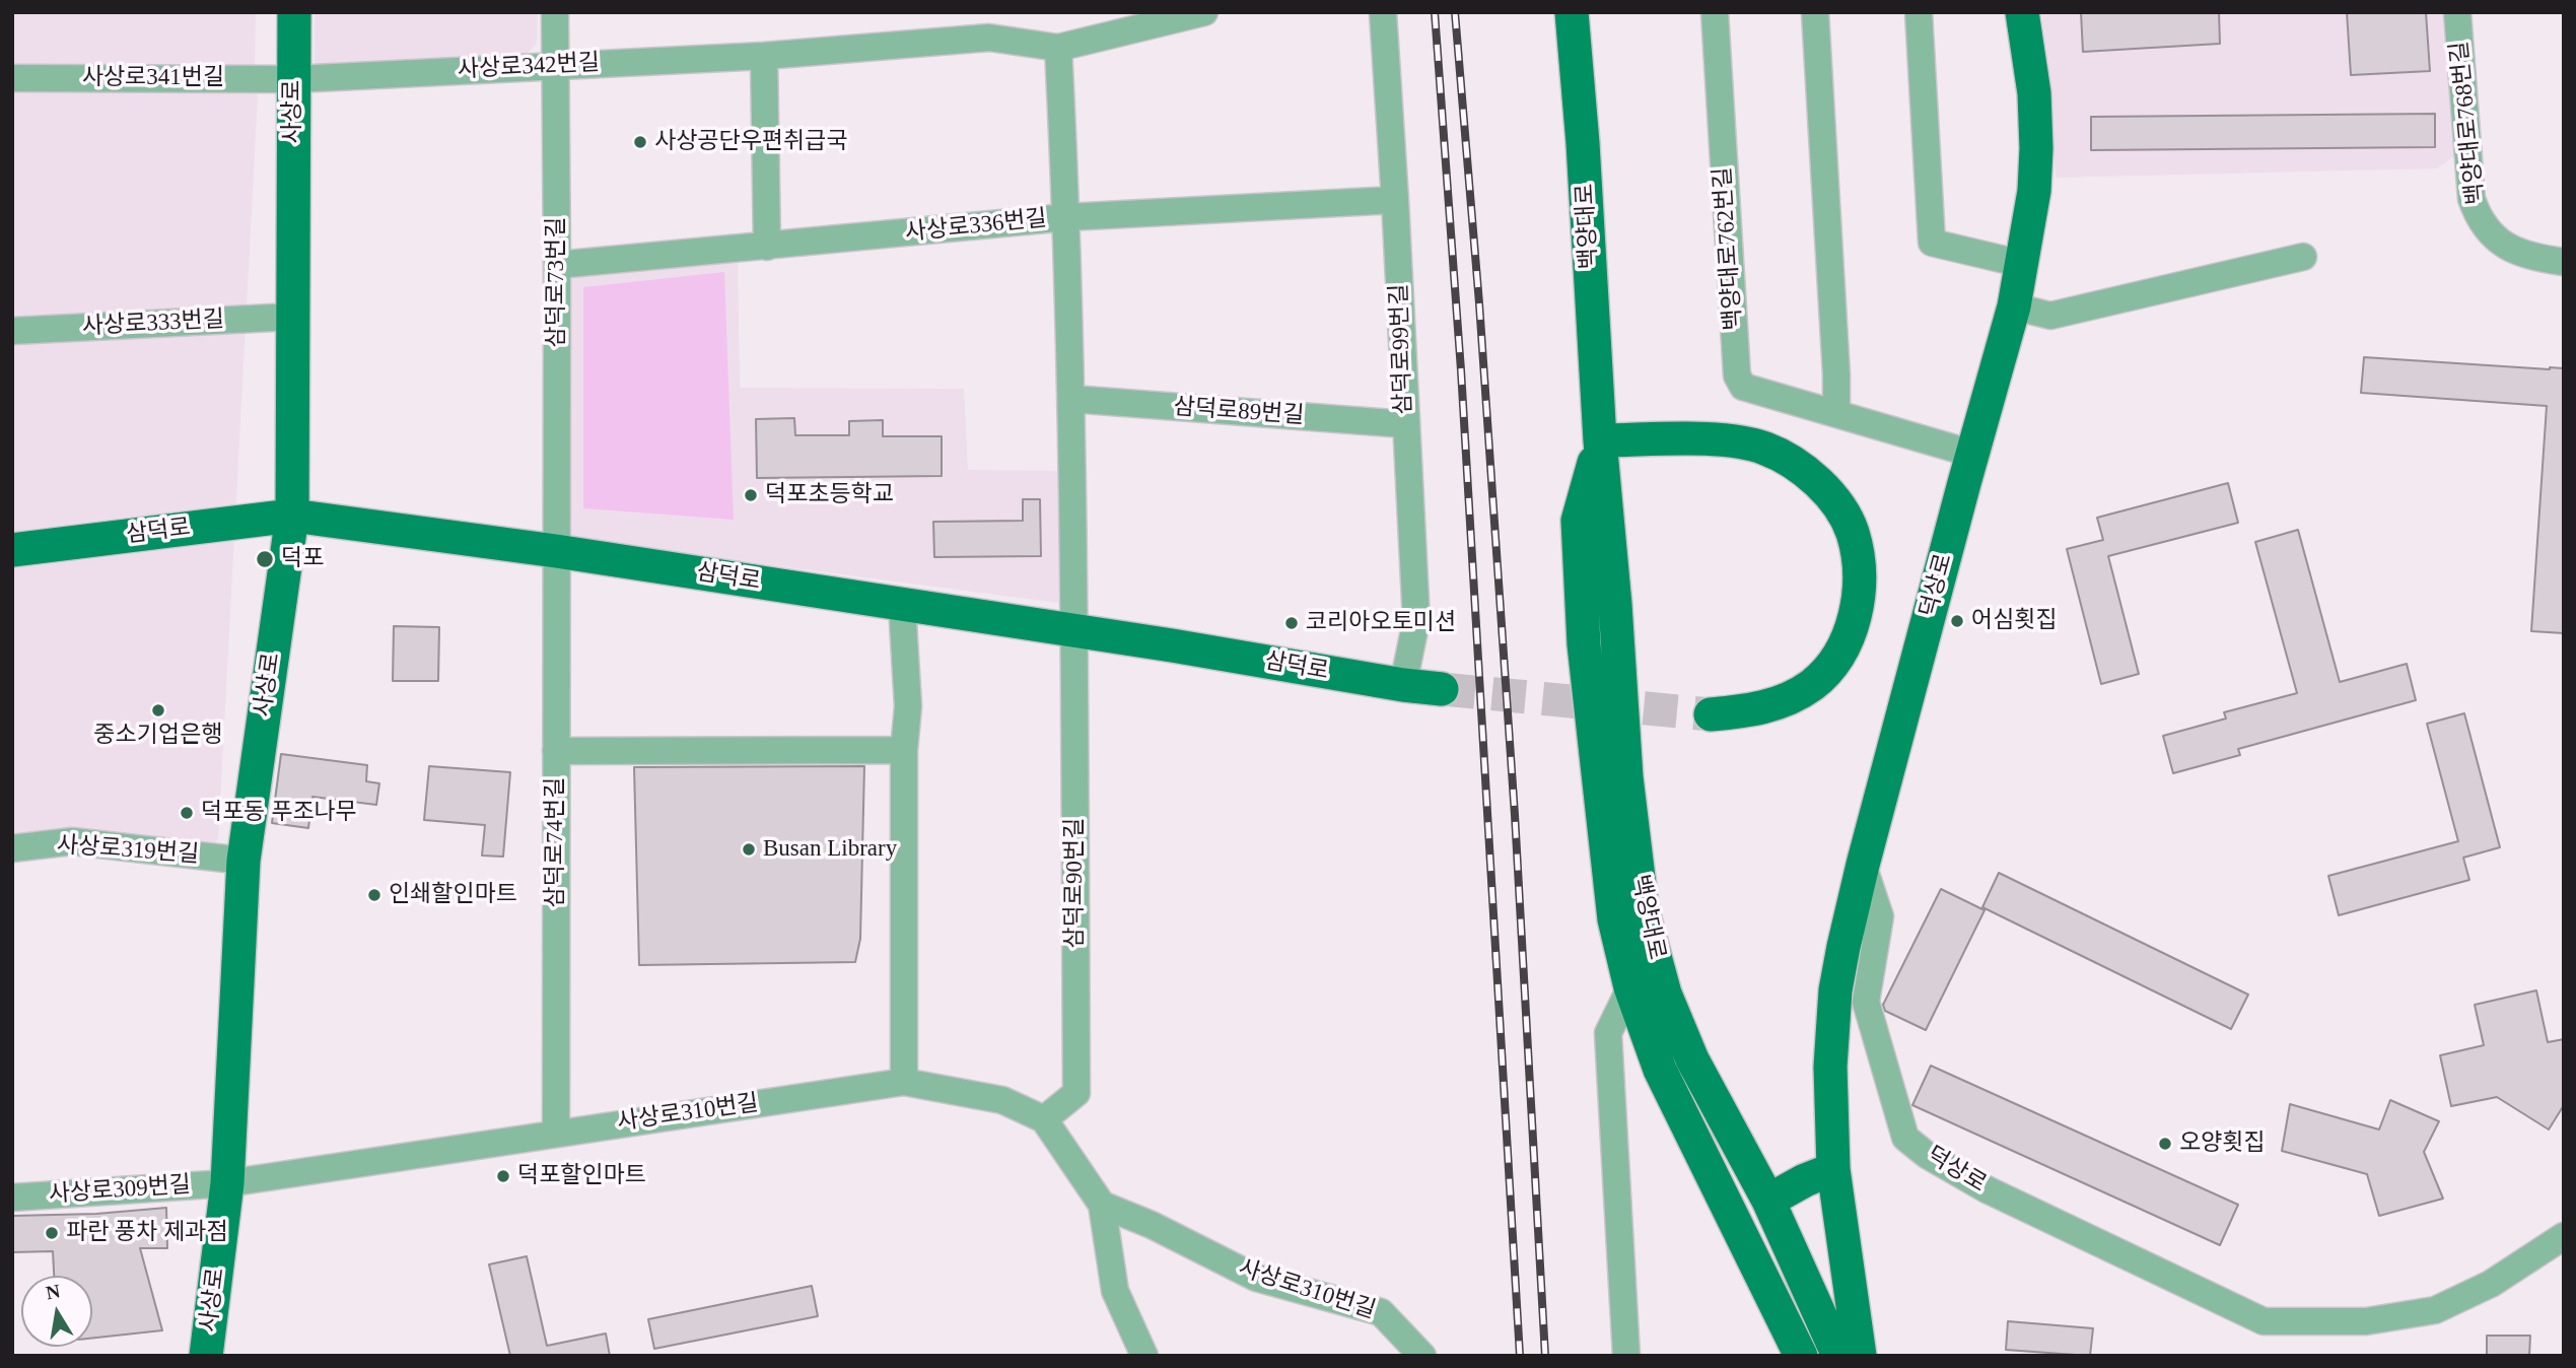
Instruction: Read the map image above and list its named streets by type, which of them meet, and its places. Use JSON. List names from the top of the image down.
{
  "streets": {
    "main road": [
      "사상로",
      "백양대로",
      "삼덕로",
      "덕상로"
    ],
    "street": [
      "사상로342번길",
      "사상로341번길",
      "백양대로768번길",
      "사상로336번길",
      "백양대로762번길",
      "삼덕로73번길",
      "사상로333번길",
      "삼덕로99번길",
      "삼덕로89번길",
      "삼덕로74번길",
      "사상로319번길",
      "삼덕로90번길",
      "사상로310번길",
      "사상로309번길"
    ]
  },
  "crossings": [
    ["사상로342번길", "사상로341번길"],
    ["사상로342번길", "사상로"],
    ["사상로342번길", "삼덕로73번길"],
    ["사상로341번길", "사상로"],
    ["사상로", "사상로333번길"],
    ["사상로", "삼덕로"],
    ["사상로", "사상로319번길"],
    ["사상로", "사상로310번길"],
    ["사상로", "사상로309번길"],
    ["사상로336번길", "삼덕로73번길"],
    ["사상로336번길", "삼덕로99번길"],
    ["백양대로762번길", "덕상로"],
    ["삼덕로73번길", "삼덕로"],
    ["삼덕로73번길", "삼덕로74번길"],
    ["삼덕로99번길", "삼덕로89번길"],
    ["삼덕로99번길", "삼덕로"],
    ["삼덕로", "삼덕로74번길"],
    ["삼덕로", "삼덕로90번길"],
    ["삼덕로74번길", "사상로310번길"],
    ["삼덕로90번길", "사상로310번길"],
    ["사상로310번길", "사상로309번길"]
  ],
  "places": [
    "사상공단우편취급국",
    "덕포초등학교",
    "덕포",
    "어심횟집",
    "코리아오토미션",
    "중소기업은행",
    "덕포동 푸조나무",
    "Busan Library",
    "인쇄할인마트",
    "오양횟집",
    "덕포할인마트",
    "파란 풍차 제과점"
  ],
  "north": "top"
}
